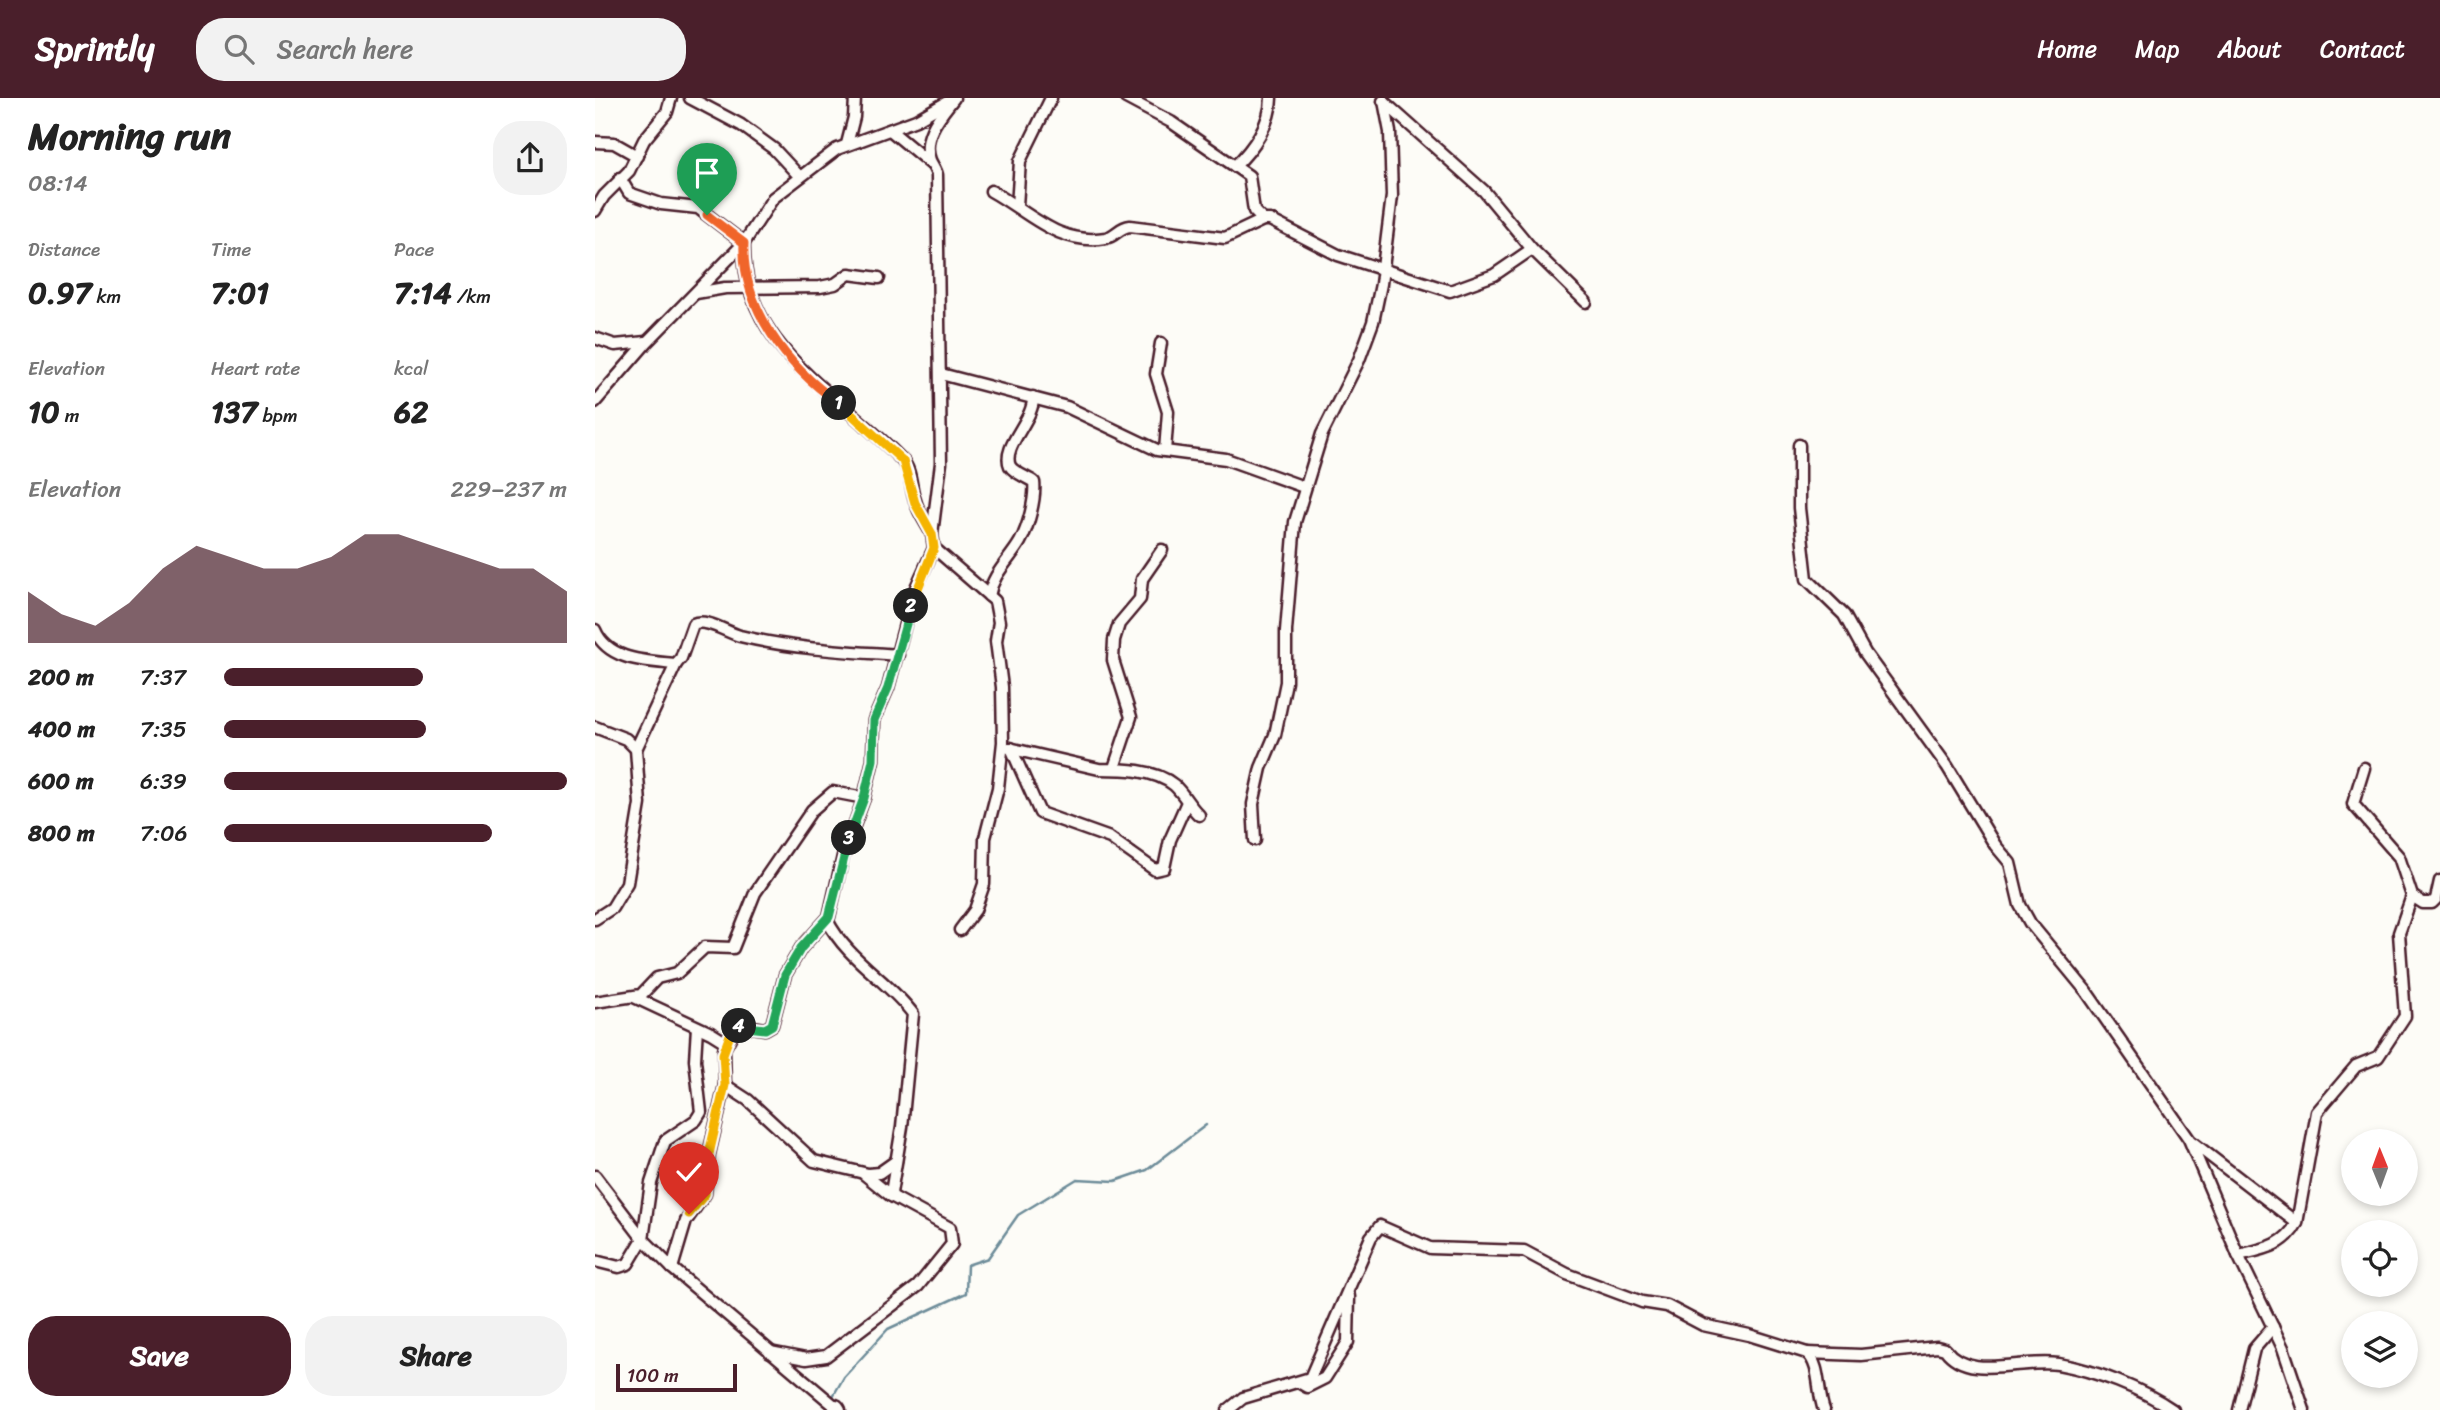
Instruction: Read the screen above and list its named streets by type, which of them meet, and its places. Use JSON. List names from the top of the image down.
{
  "scale_bar": "100 m",
  "north": "top",
  "page": {
    "header": "Sprintly",
    "search": "Search here",
    "nav": [
      "Home",
      "Map",
      "About",
      "Contact"
    ],
    "heading": ["Morning run", "08:14"],
    "stats": [
      ["Distance", "0.97 km"],
      ["Time", "7:01"],
      ["Pace", "7:14 /km"],
      ["Elevation", "10 m"],
      ["Heart rate", "137 bpm"],
      ["kcal", "62"]
    ],
    "pins": [
      "1",
      "2",
      "3",
      "4"
    ],
    "chart": ["Elevation", "229–237 m"],
    "list": [
      {
        "name": "200 m",
        "note": "7:37"
      },
      {
        "name": "400 m",
        "note": "7:35"
      },
      {
        "name": "600 m",
        "note": "6:39"
      },
      {
        "name": "800 m",
        "note": "7:06"
      }
    ],
    "buttons": ["Save", "Share"],
    "scale": "100 m"
  }
}
